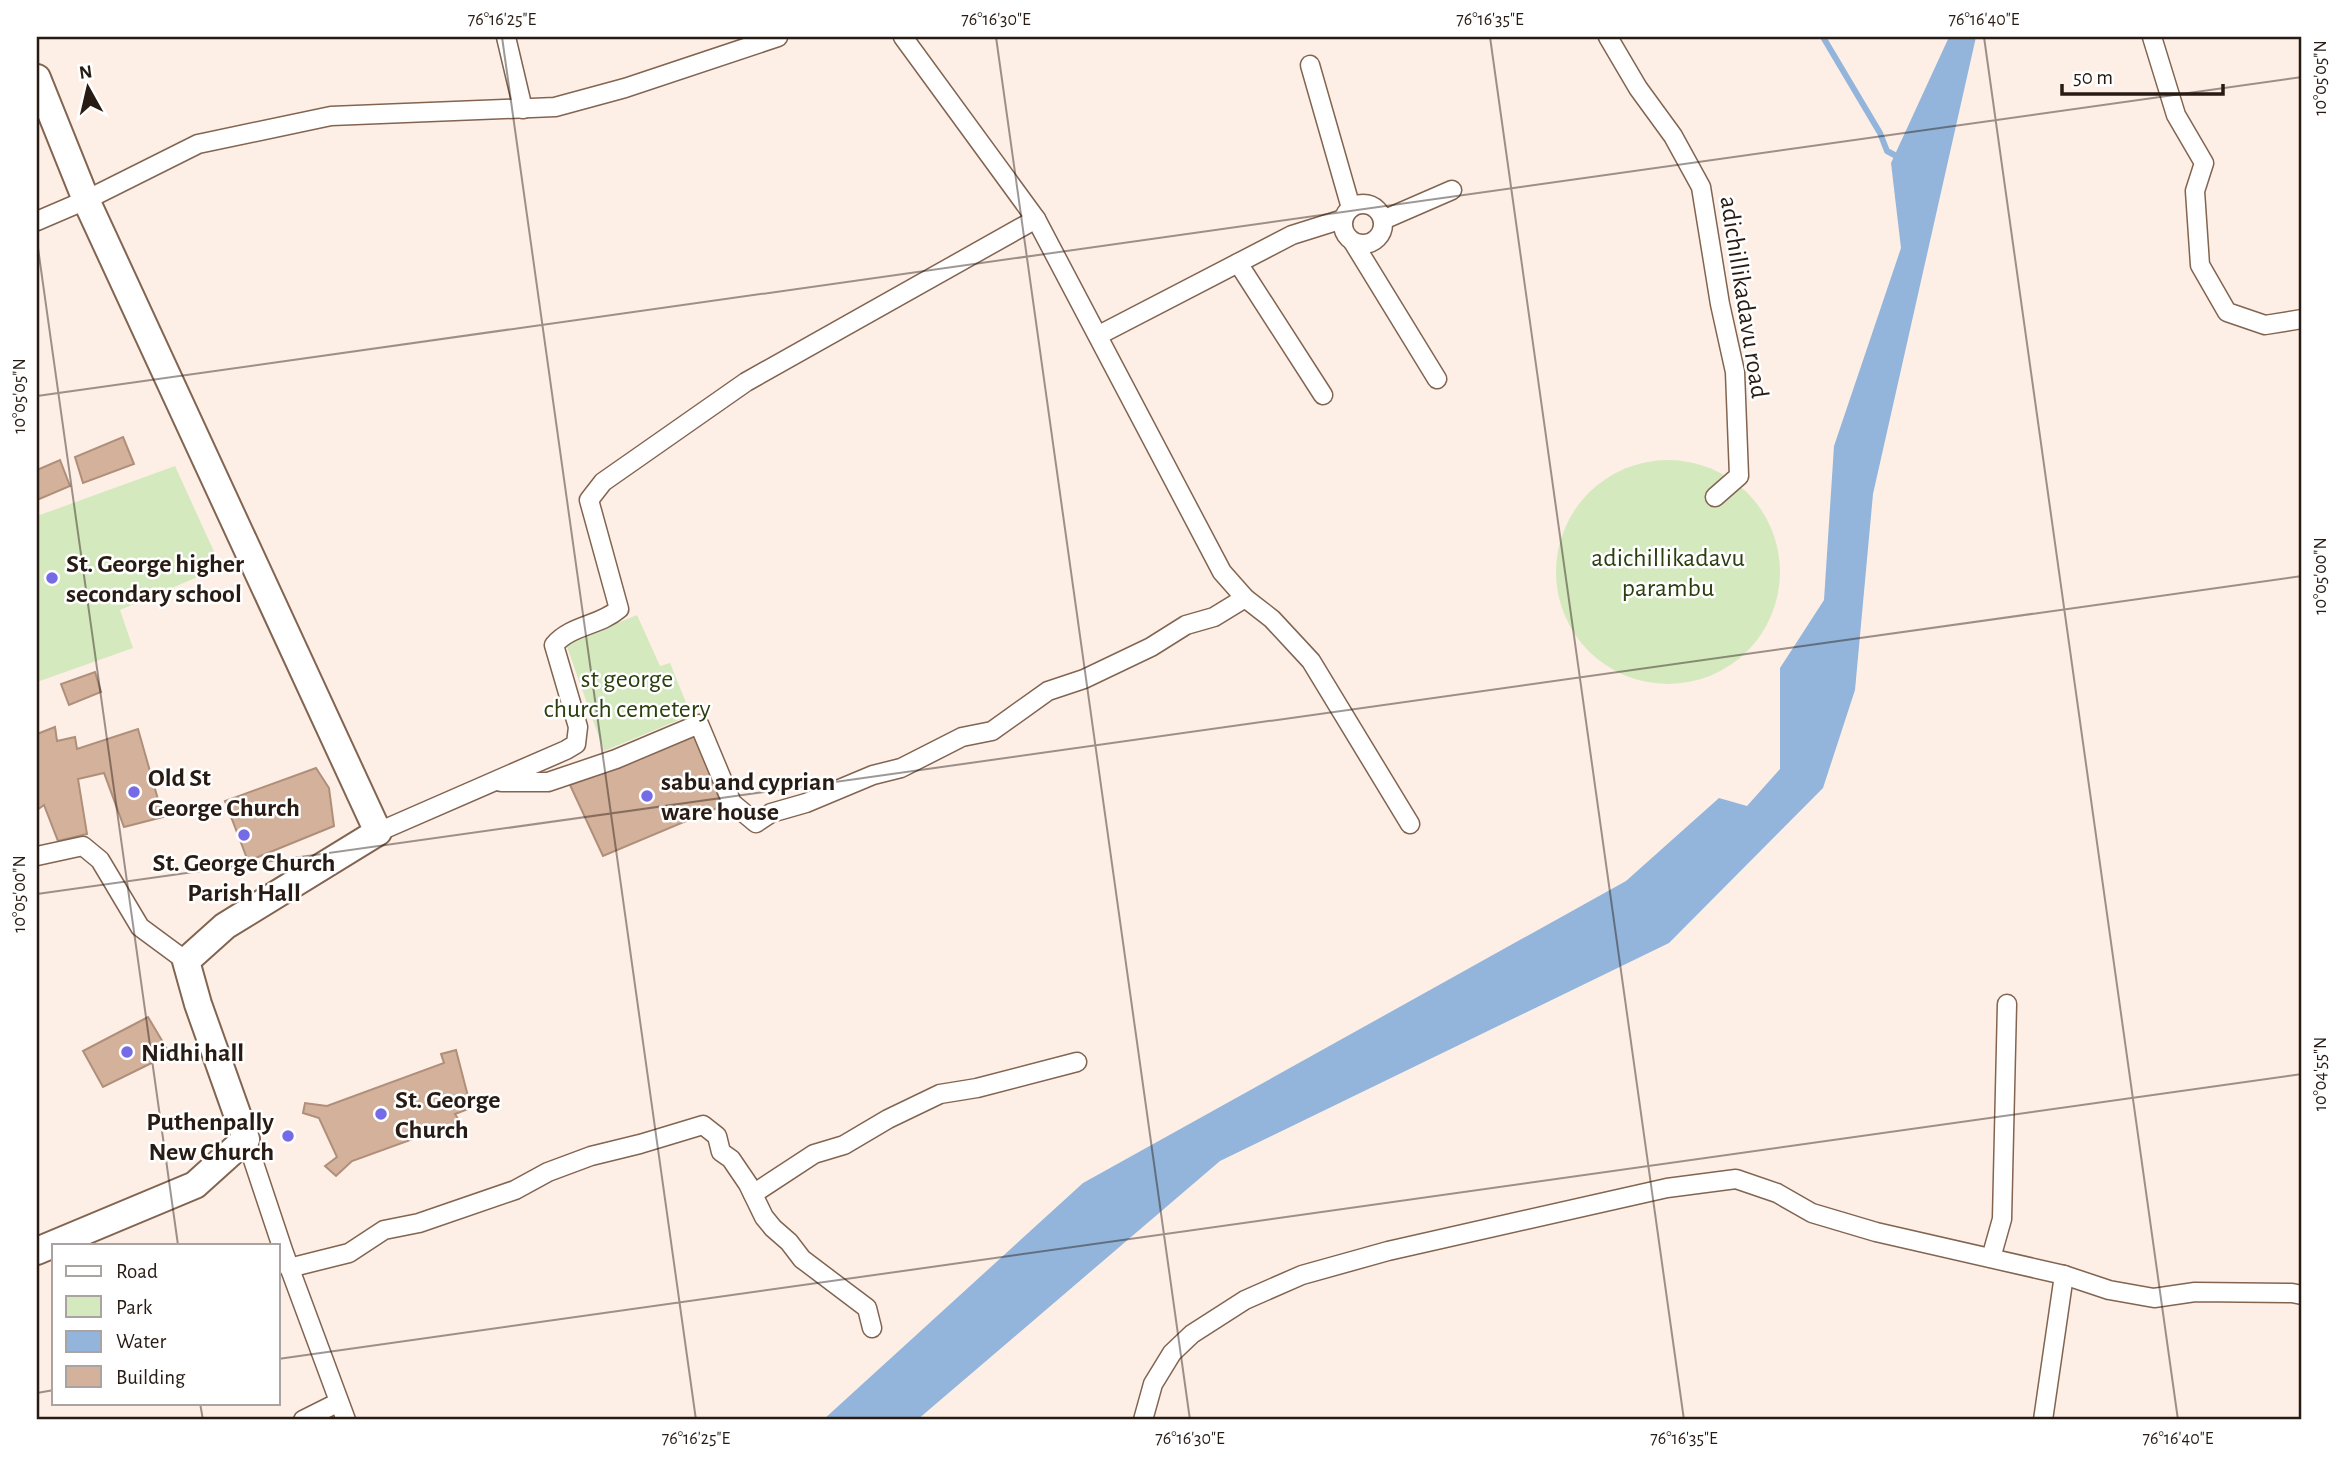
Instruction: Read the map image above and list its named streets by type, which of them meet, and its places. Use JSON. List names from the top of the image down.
{
  "streets": {
    "street": ["adichillikadavu road"]
  },
  "parks": ["adichillikadavu parambu", "st george church cemetery"],
  "places": [
    "St. George higher secondary school",
    "Old St George Church",
    "sabu and cyprian ware house",
    "St. George Church Parish Hall",
    "Nidhi hall",
    "St. George Church",
    "Puthenpally New Church"
  ],
  "legend": [
    "Road",
    "Park",
    "Water",
    "Building"
  ],
  "scale_bar": "50 m",
  "north": "top",
  "coordinates": [
    "76°16'25\"E",
    "76°16'30\"E",
    "76°16'35\"E",
    "76°16'40\"E",
    "10°05'05\"N",
    "10°05'00\"N",
    "10°04'55\"N"
  ]
}
